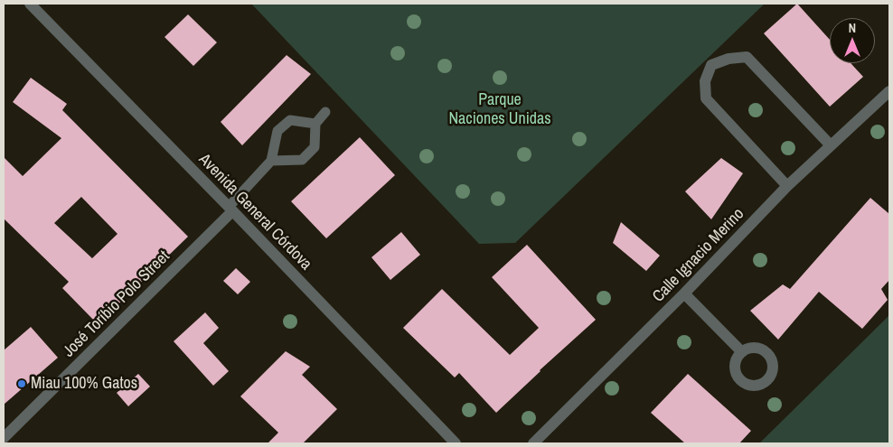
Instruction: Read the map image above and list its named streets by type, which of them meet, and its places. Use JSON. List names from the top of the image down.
{
  "streets": {
    "street": ["Avenida General Córdova", "Calle Ignacio Merino", "José Toríbio Polo Street"]
  },
  "crossings": [
    ["Avenida General Córdova", "José Toríbio Polo Street"]
  ],
  "parks": ["Parque Naciones Unidas"],
  "places": ["Miau 100% Gatos"],
  "north": "top"
}
